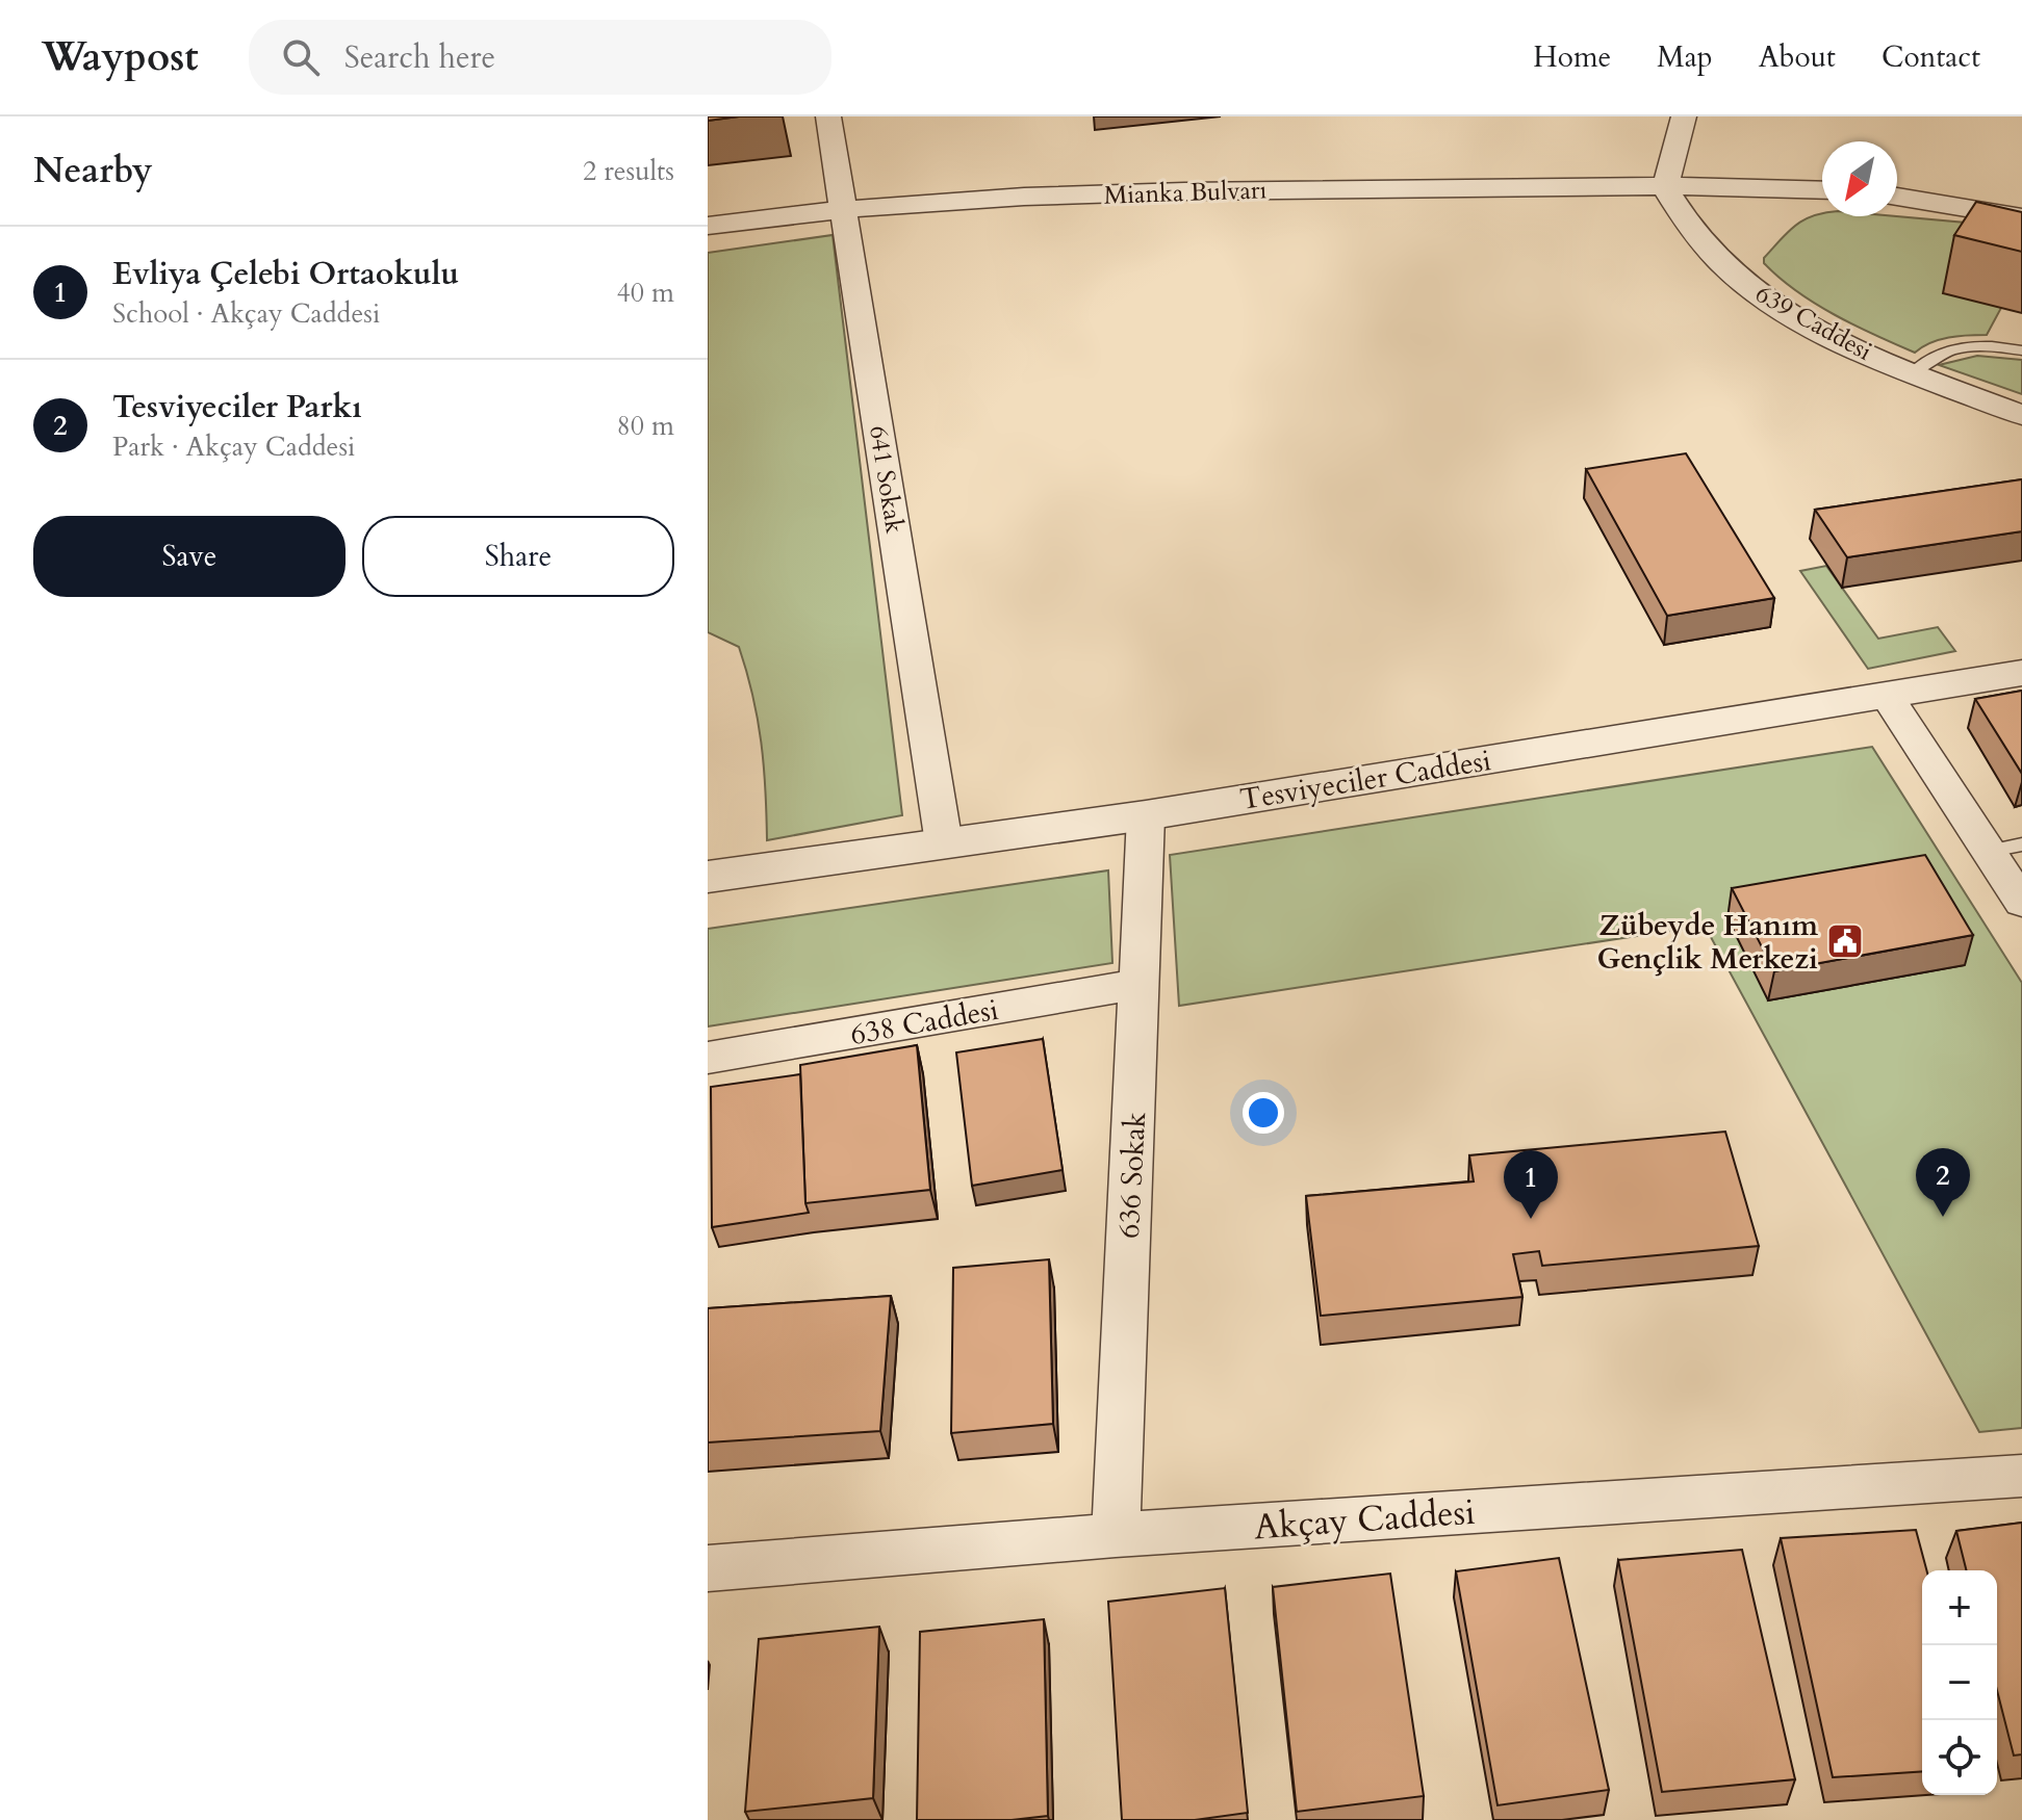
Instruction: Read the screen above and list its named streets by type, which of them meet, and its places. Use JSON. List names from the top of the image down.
{
  "streets": {
    "street": [
      "Mianka Bulvarı",
      "639 Caddesi",
      "641 Sokak",
      "Tesviyeciler Caddesi",
      "638 Caddesi",
      "636 Sokak",
      "Akçay Caddesi"
    ]
  },
  "crossings": [
    ["Mianka Bulvarı", "639 Caddesi"],
    ["Mianka Bulvarı", "641 Sokak"],
    ["641 Sokak", "Tesviyeciler Caddesi"],
    ["Tesviyeciler Caddesi", "636 Sokak"],
    ["638 Caddesi", "636 Sokak"],
    ["636 Sokak", "Akçay Caddesi"]
  ],
  "places": {
    "public building": ["Zübeyde Hanım Gençlik Merkezi"]
  },
  "north": "bottom left",
  "page": {
    "header": "Waypost",
    "search": "Search here",
    "nav": [
      "Home",
      "Map",
      "About",
      "Contact"
    ],
    "heading": ["Nearby", "2 results"],
    "list": [
      {
        "mark": "1",
        "name": "Evliya Çelebi Ortaokulu",
        "note": "School · Akçay Caddesi",
        "value": "40 m"
      },
      {
        "mark": "2",
        "name": "Tesviyeciler Parkı",
        "note": "Park · Akçay Caddesi",
        "value": "80 m"
      }
    ],
    "buttons": ["Save", "Share"],
    "pins": ["2", "1"],
    "map_buttons": ["+", "−"]
  }
}
